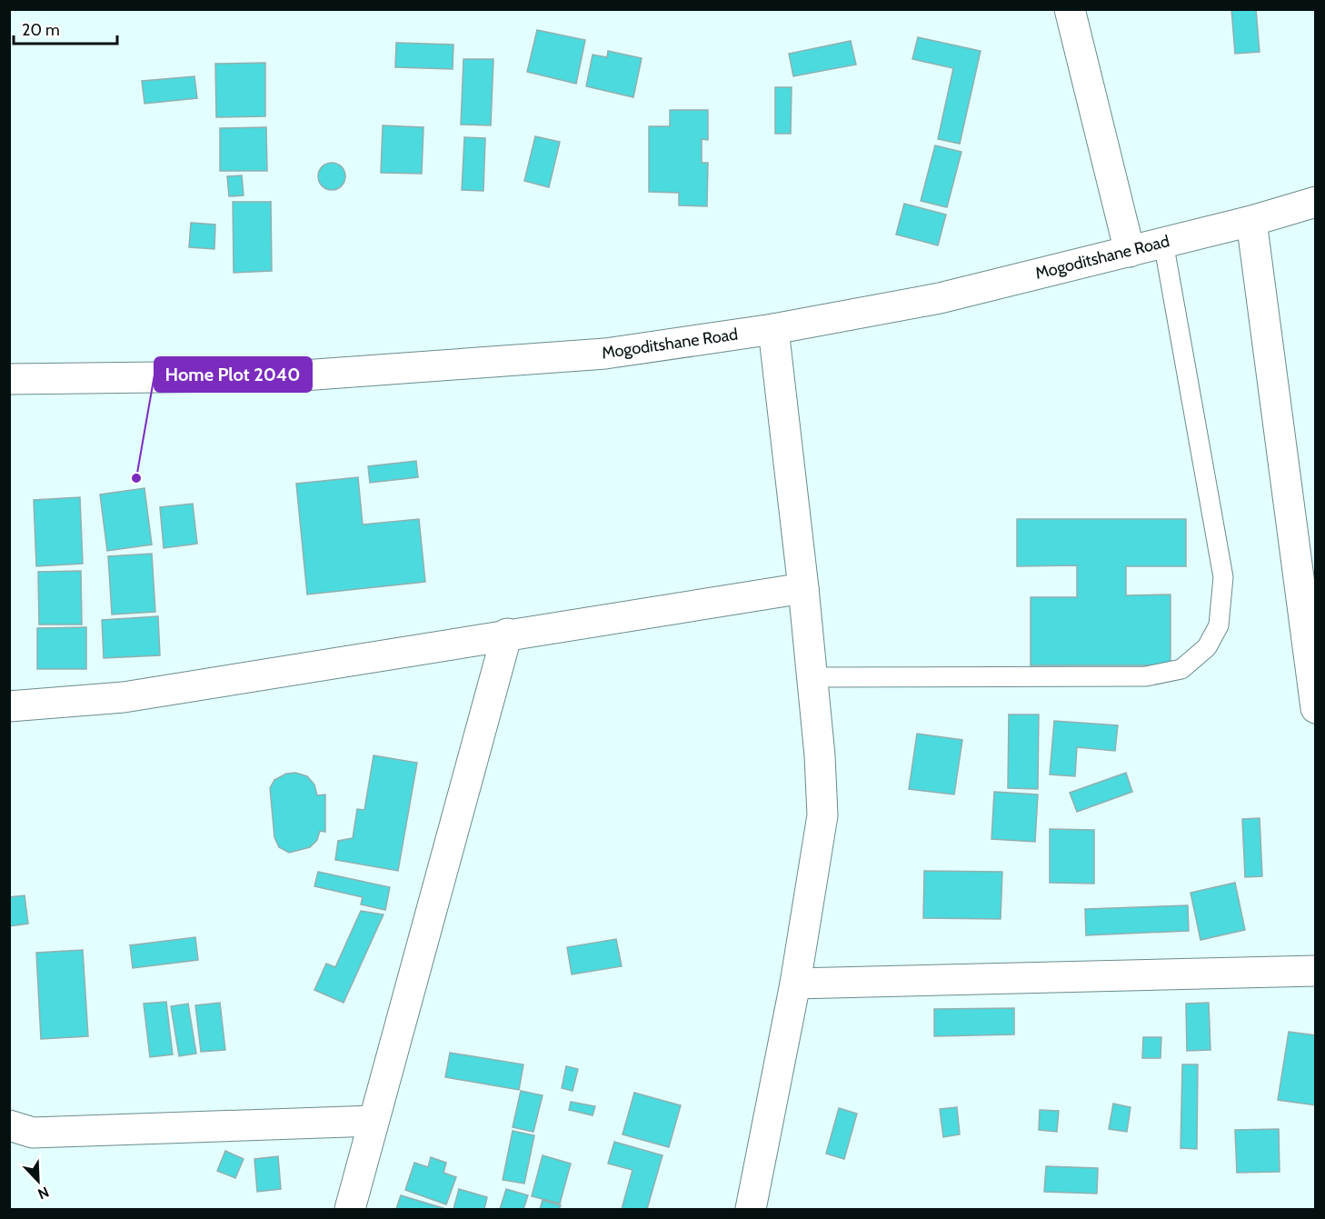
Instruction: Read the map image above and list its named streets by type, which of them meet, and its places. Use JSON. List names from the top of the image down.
{
  "streets": {
    "street": ["Mogoditshane Road"]
  },
  "places": ["Home Plot 2040"],
  "scale_bar": "20 m",
  "north": "bottom right"
}
